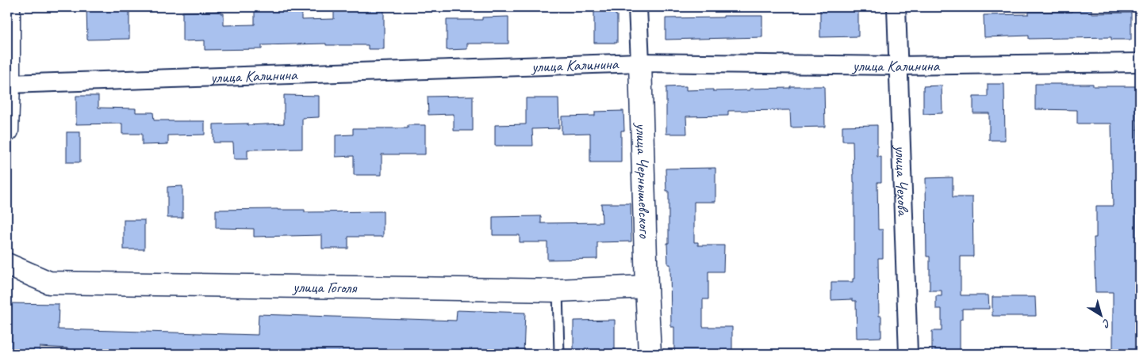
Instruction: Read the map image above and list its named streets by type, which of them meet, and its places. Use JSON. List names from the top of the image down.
{
  "streets": {
    "street": [
      "улица Калинина",
      "улица Чернышевского",
      "улица Чехова",
      "улица Гоголя"
    ]
  },
  "crossings": [
    ["улица Калинина", "улица Чернышевского"],
    ["улица Калинина", "улица Чехова"],
    ["улица Чернышевского", "улица Гоголя"]
  ],
  "north": "bottom right"
}
